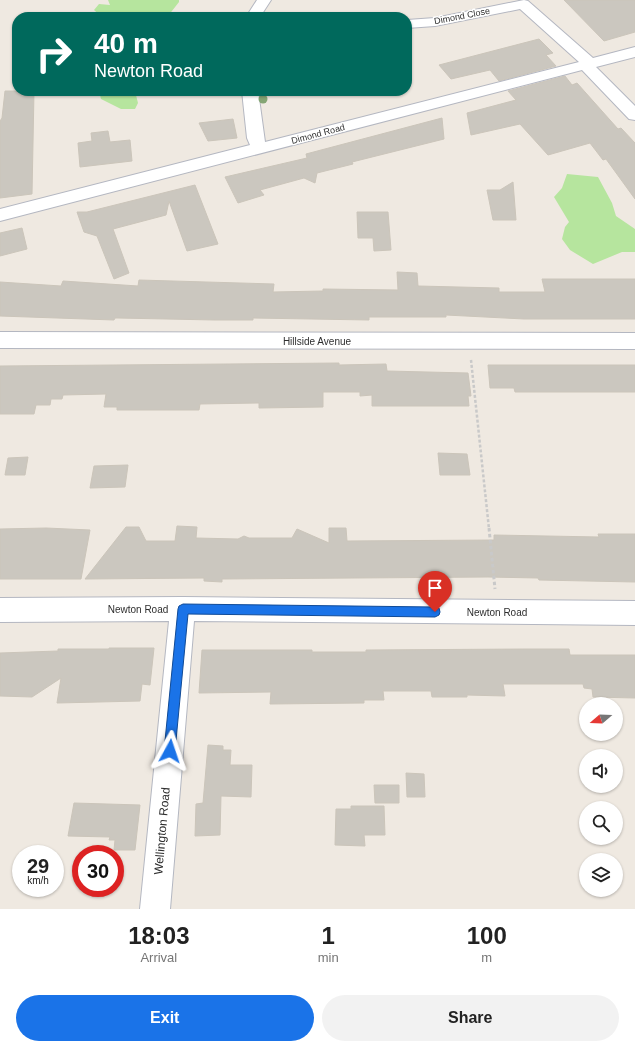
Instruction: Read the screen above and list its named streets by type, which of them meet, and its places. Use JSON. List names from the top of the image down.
{
  "streets": {
    "street": [
      "Dimond Close",
      "Dimond Road",
      "Hillside Avenue",
      "Newton Road",
      "Wellington Road"
    ]
  },
  "crossings": [
    ["Dimond Close", "Dimond Road"],
    ["Newton Road", "Wellington Road"]
  ],
  "north": "left",
  "page": {
    "turn": ["40 m", "Newton Road"],
    "speed": "29 km/h",
    "limit": "30",
    "eta": [
      "18:03",
      "Arrival",
      "1",
      "min",
      "100",
      "m"
    ],
    "buttons": ["Exit", "Share"]
  }
}
